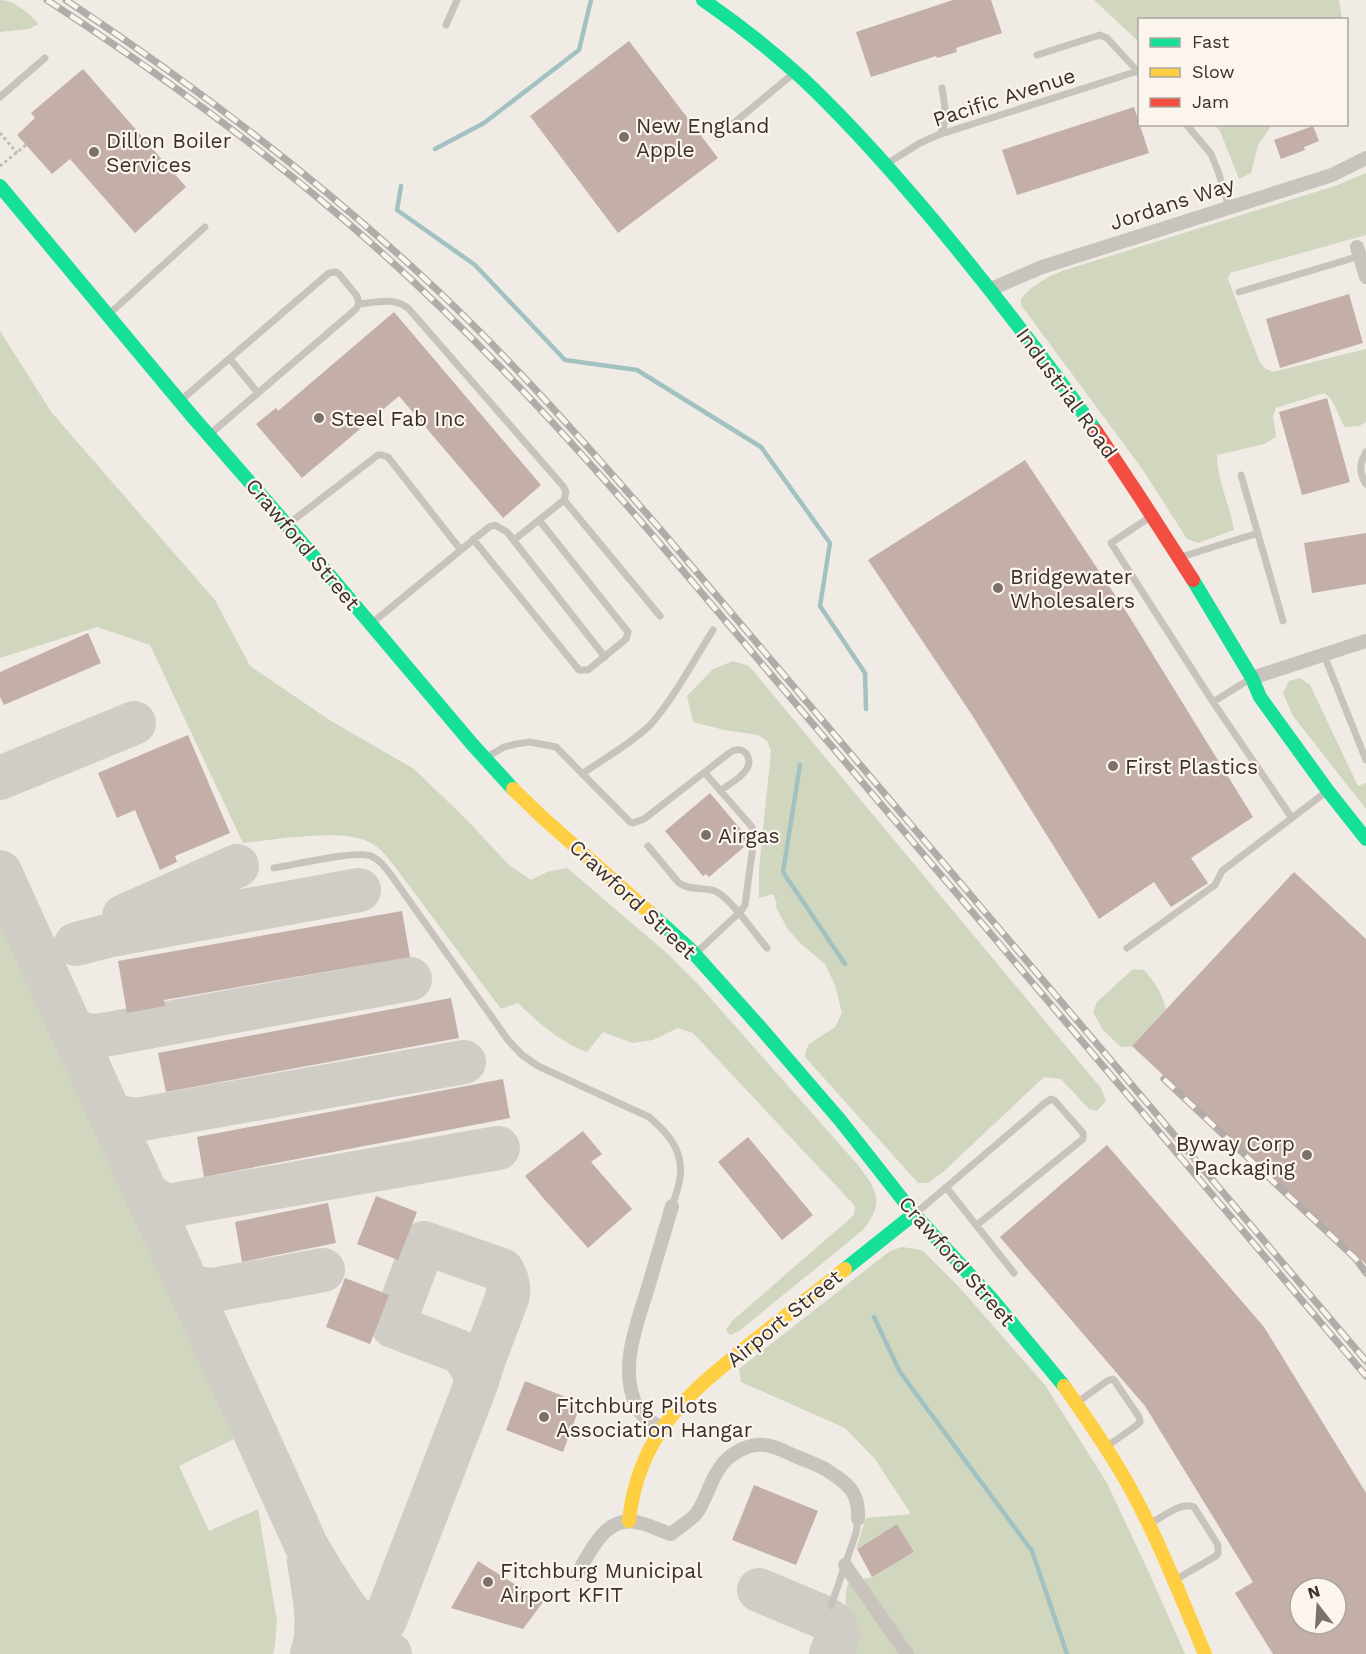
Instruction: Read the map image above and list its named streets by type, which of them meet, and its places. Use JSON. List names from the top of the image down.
{
  "streets": {
    "main road": ["Industrial Road", "Crawford Street", "Airport Street"],
    "street": ["Jordans Way"],
    "lane": ["Pacific Avenue"]
  },
  "crossings": [
    ["Pacific Avenue", "Industrial Road"],
    ["Jordans Way", "Industrial Road"],
    ["Crawford Street", "Airport Street"]
  ],
  "places": [
    "New England Apple",
    "Dillon Boiler Services",
    "Steel Fab Inc",
    "Bridgewater Wholesalers",
    "First Plastics",
    "Airgas",
    "Byway Corp Packaging",
    "Fitchburg Pilots Association Hangar",
    "Fitchburg Municipal Airport KFIT"
  ],
  "legend": ["Fast", "Slow", "Jam"],
  "north": "top"
}
